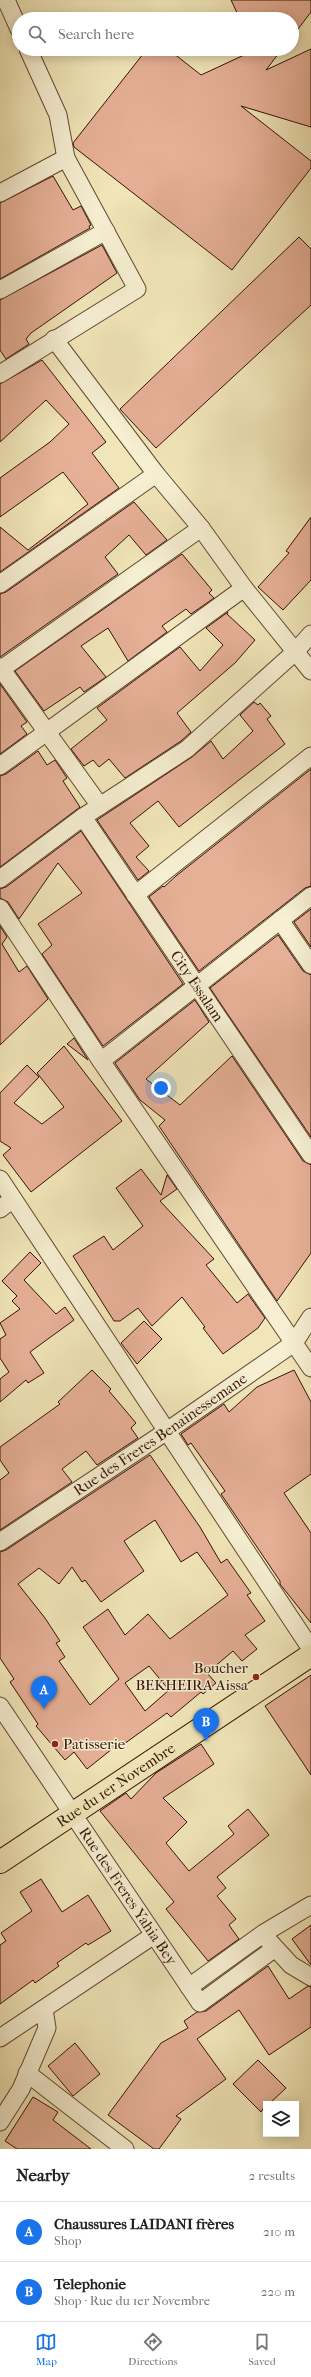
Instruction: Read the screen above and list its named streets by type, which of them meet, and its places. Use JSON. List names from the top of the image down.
{
  "streets": {
    "main road": ["Rue du 1er Novembre"],
    "street": ["City Essalam", "Rue des Freres Benainessemane", "Rue des Freres Yahia Bey"]
  },
  "crossings": [
    ["Rue du 1er Novembre", "Rue des Freres Yahia Bey"]
  ],
  "places": ["Boucher BEKHEIRA Aissa", "Patisserie"],
  "page": {
    "search": "Search here",
    "pins": ["A", "B"],
    "heading": ["Nearby", "2 results"],
    "list": [
      {
        "mark": "A",
        "name": "Chaussures LAIDANI frères",
        "note": "Shop",
        "value": "210 m"
      },
      {
        "mark": "B",
        "name": "Telephonie",
        "note": "Shop · Rue du 1er Novembre",
        "value": "220 m"
      }
    ],
    "nav": ["Map", "Directions", "Saved"]
  }
}
